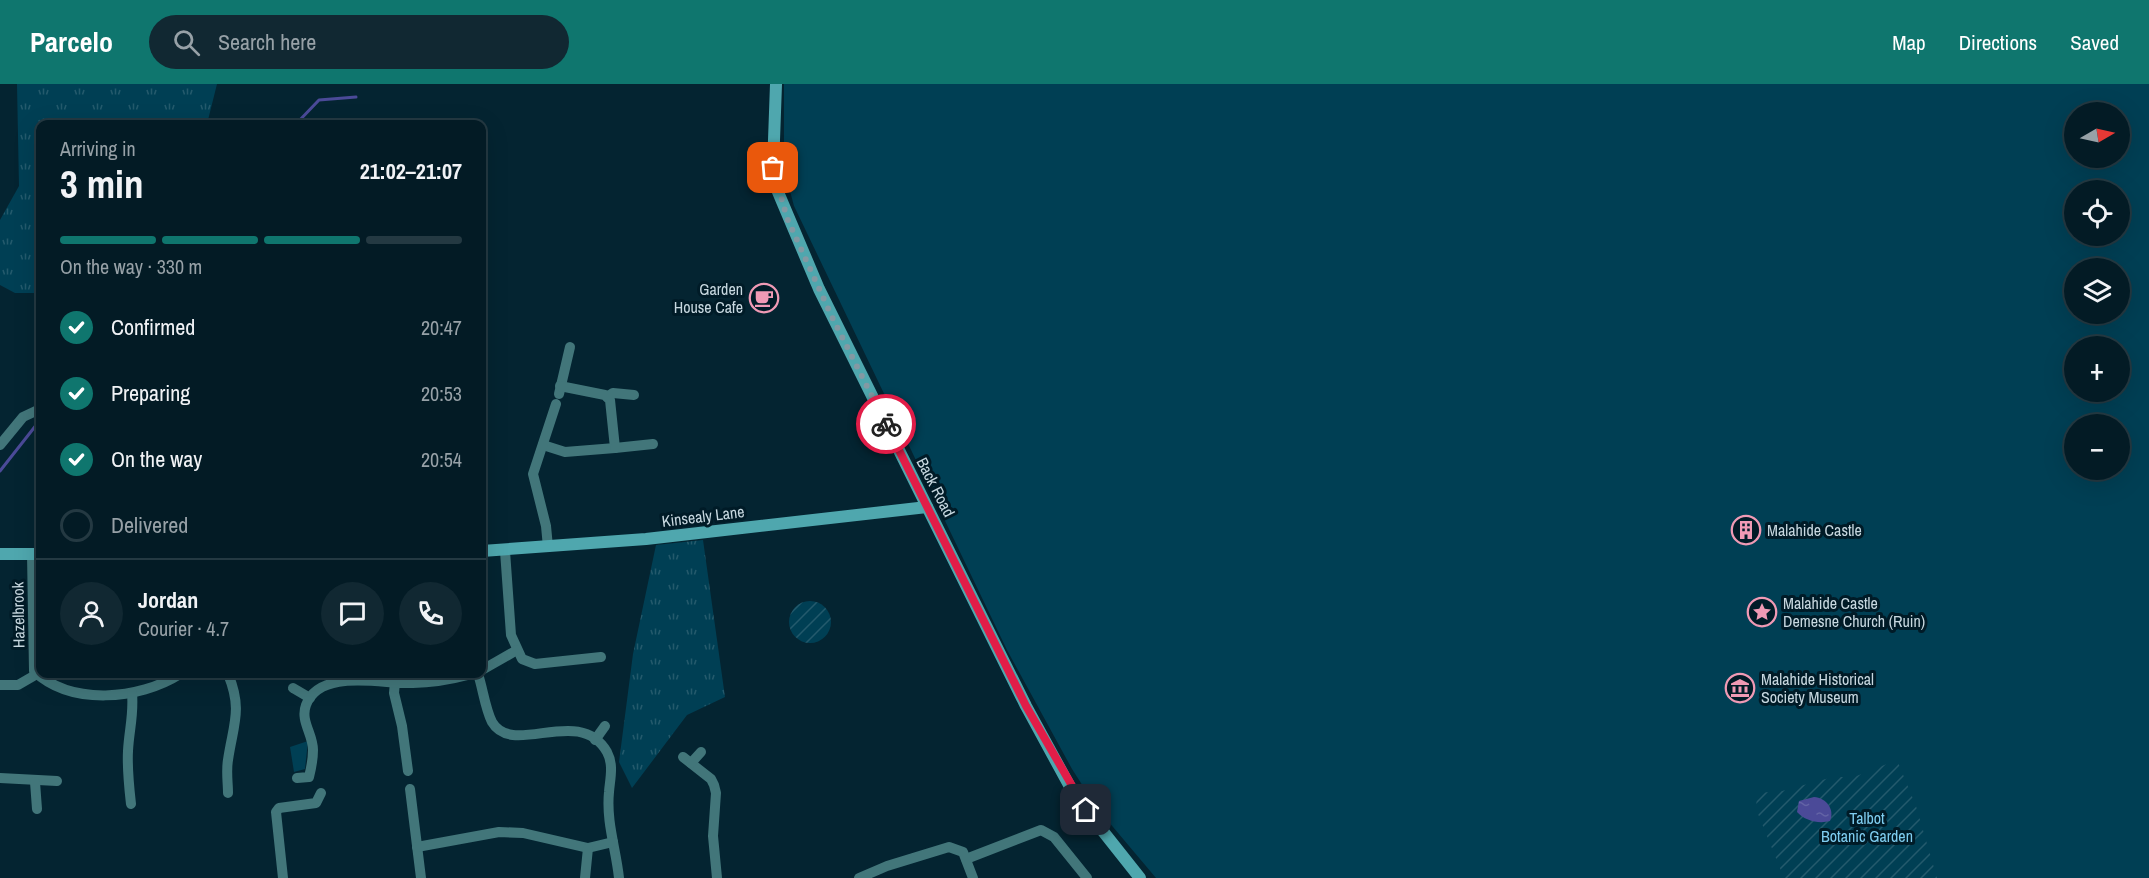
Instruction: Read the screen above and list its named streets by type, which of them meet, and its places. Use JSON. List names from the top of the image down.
{
  "streets": {
    "street": ["Back Road", "Kinsealy Lane", "Hazelbrook"]
  },
  "crossings": [
    ["Back Road", "Kinsealy Lane"]
  ],
  "parks": ["Talbot Botanic Garden"],
  "places": {
    "cafe": ["Garden House Cafe"],
    "building": ["Malahide Castle"],
    "place": ["Malahide Castle Demesne Church (Ruin)"],
    "museum": ["Malahide Historical Society Museum"]
  },
  "north": "right",
  "page": {
    "header": "Parcelo",
    "search": "Search here",
    "nav": ["Map", "Directions", "Saved"],
    "map_buttons": ["+", "−"],
    "heading": ["3 min", "Arriving in", "21:02–21:07"],
    "panel": ["Jordan", "Courier · 4.7"],
    "bar": "On the way · 330 m",
    "list": [
      ["Confirmed", "20:47"],
      ["Preparing", "20:53"],
      ["On the way", "20:54"],
      "Delivered"
    ]
  }
}
